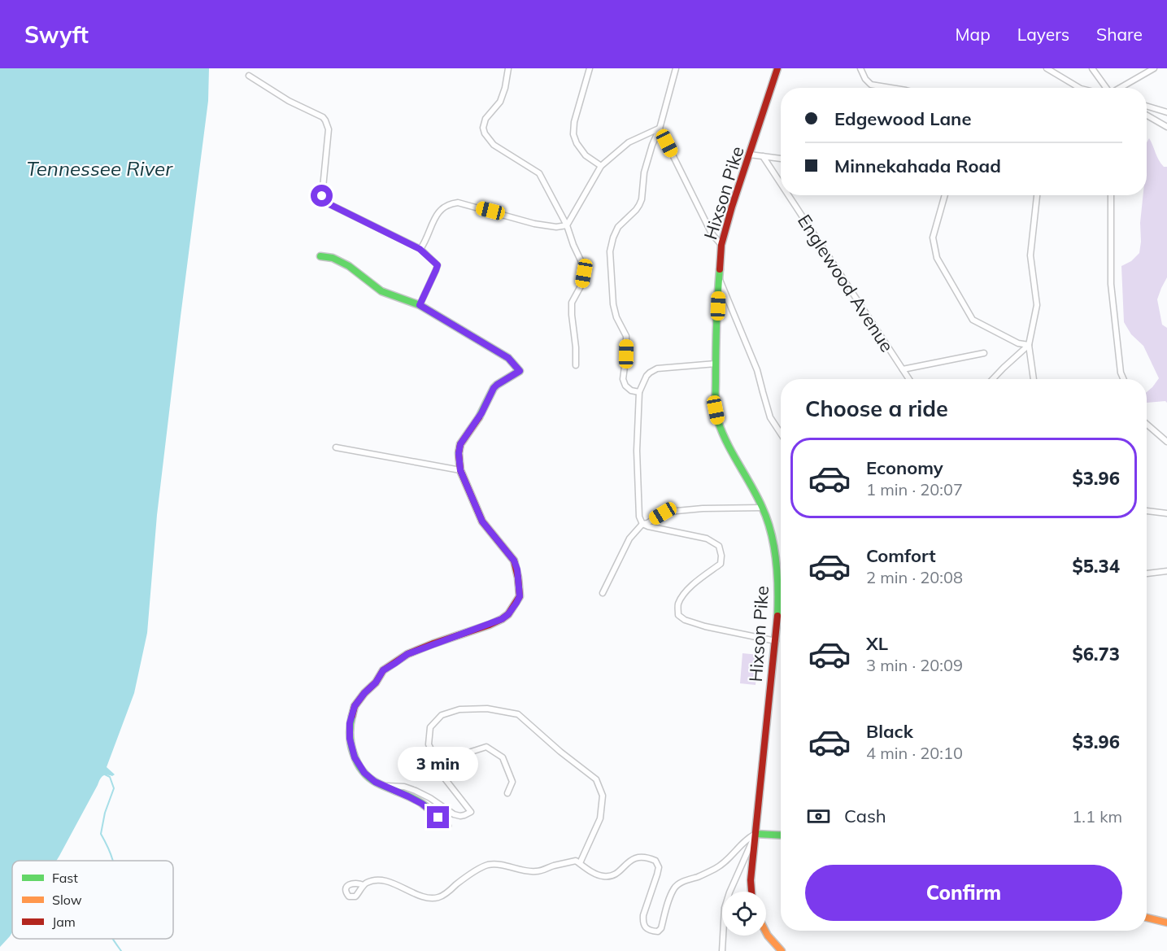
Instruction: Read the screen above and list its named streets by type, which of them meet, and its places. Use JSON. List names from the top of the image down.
{
  "streets": {
    "street": ["Hixson Pike", "Englewood Avenue"]
  },
  "water": ["Tennessee River"],
  "legend": ["Fast", "Slow", "Jam"],
  "page": {
    "header": "Swyft",
    "nav": ["Map", "Layers", "Share"],
    "banner": ["Edgewood Lane", "Minnekahada Road"],
    "heading": "Choose a ride",
    "list": [
      {
        "name": "Economy",
        "note": "1 min · 20:07",
        "value": "$3.96"
      },
      {
        "name": "Comfort",
        "note": "2 min · 20:08",
        "value": "$5.34"
      },
      {
        "name": "XL",
        "note": "3 min · 20:09",
        "value": "$6.73"
      },
      {
        "name": "Black",
        "note": "4 min · 20:10",
        "value": "$3.96"
      }
    ],
    "bubble": "3 min",
    "pay": ["Cash", "1.1 km"],
    "buttons": "Confirm"
  }
}
